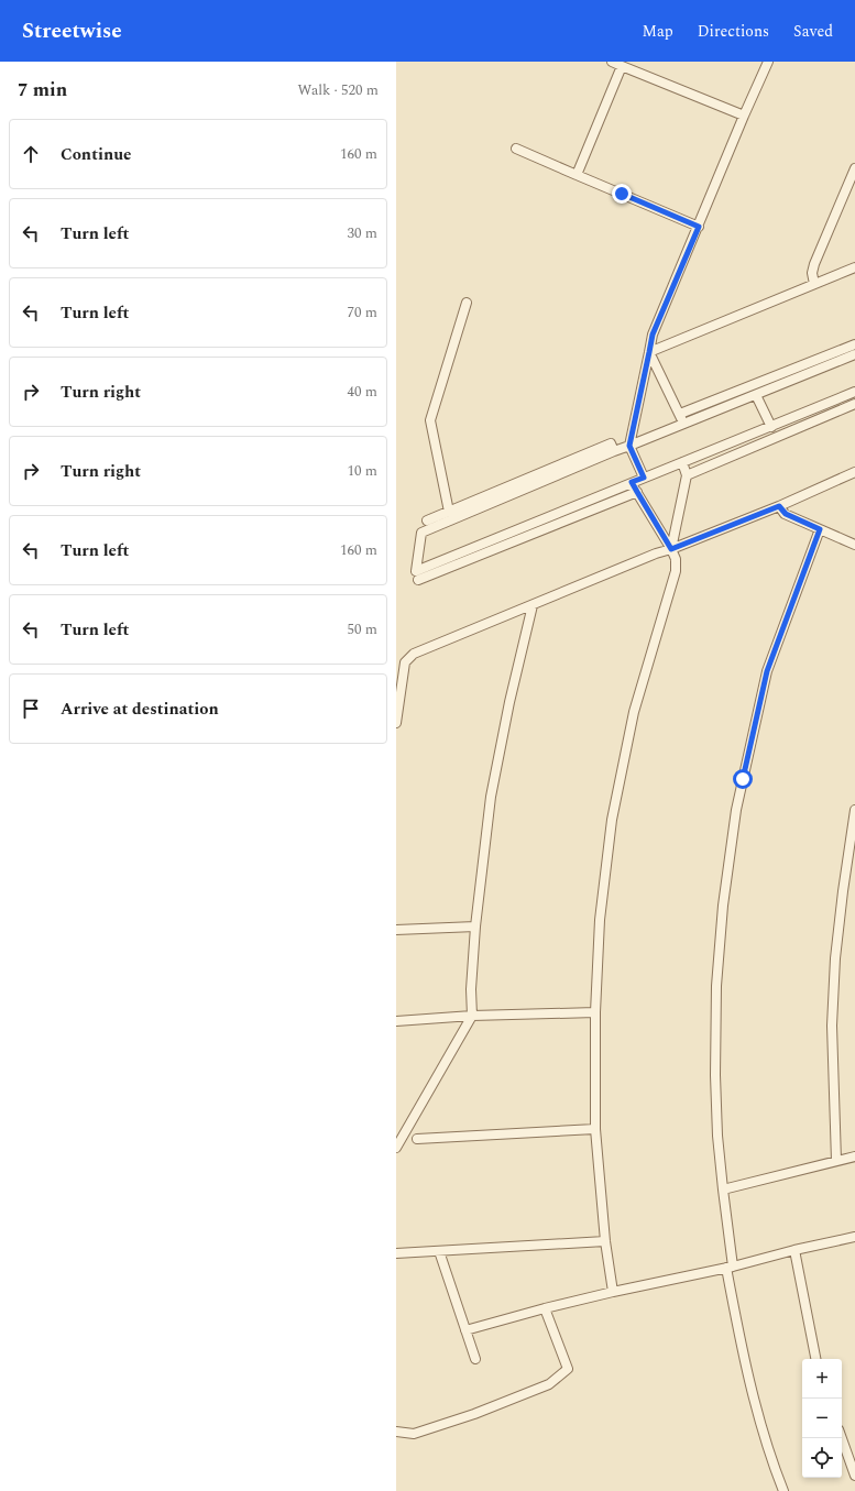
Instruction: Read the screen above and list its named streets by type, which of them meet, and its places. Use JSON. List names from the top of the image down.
{
  "page": {
    "header": "Streetwise",
    "nav": ["Map", "Directions", "Saved"],
    "heading": ["7 min", "Walk · 520 m"],
    "list": [
      ["Continue", "160 m"],
      ["Turn left", "30 m"],
      ["Turn left", "70 m"],
      ["Turn right", "40 m"],
      ["Turn right", "10 m"],
      ["Turn left", "160 m"],
      ["Turn left", "50 m"],
      "Arrive at destination"
    ],
    "map_buttons": ["+", "−"]
  }
}
